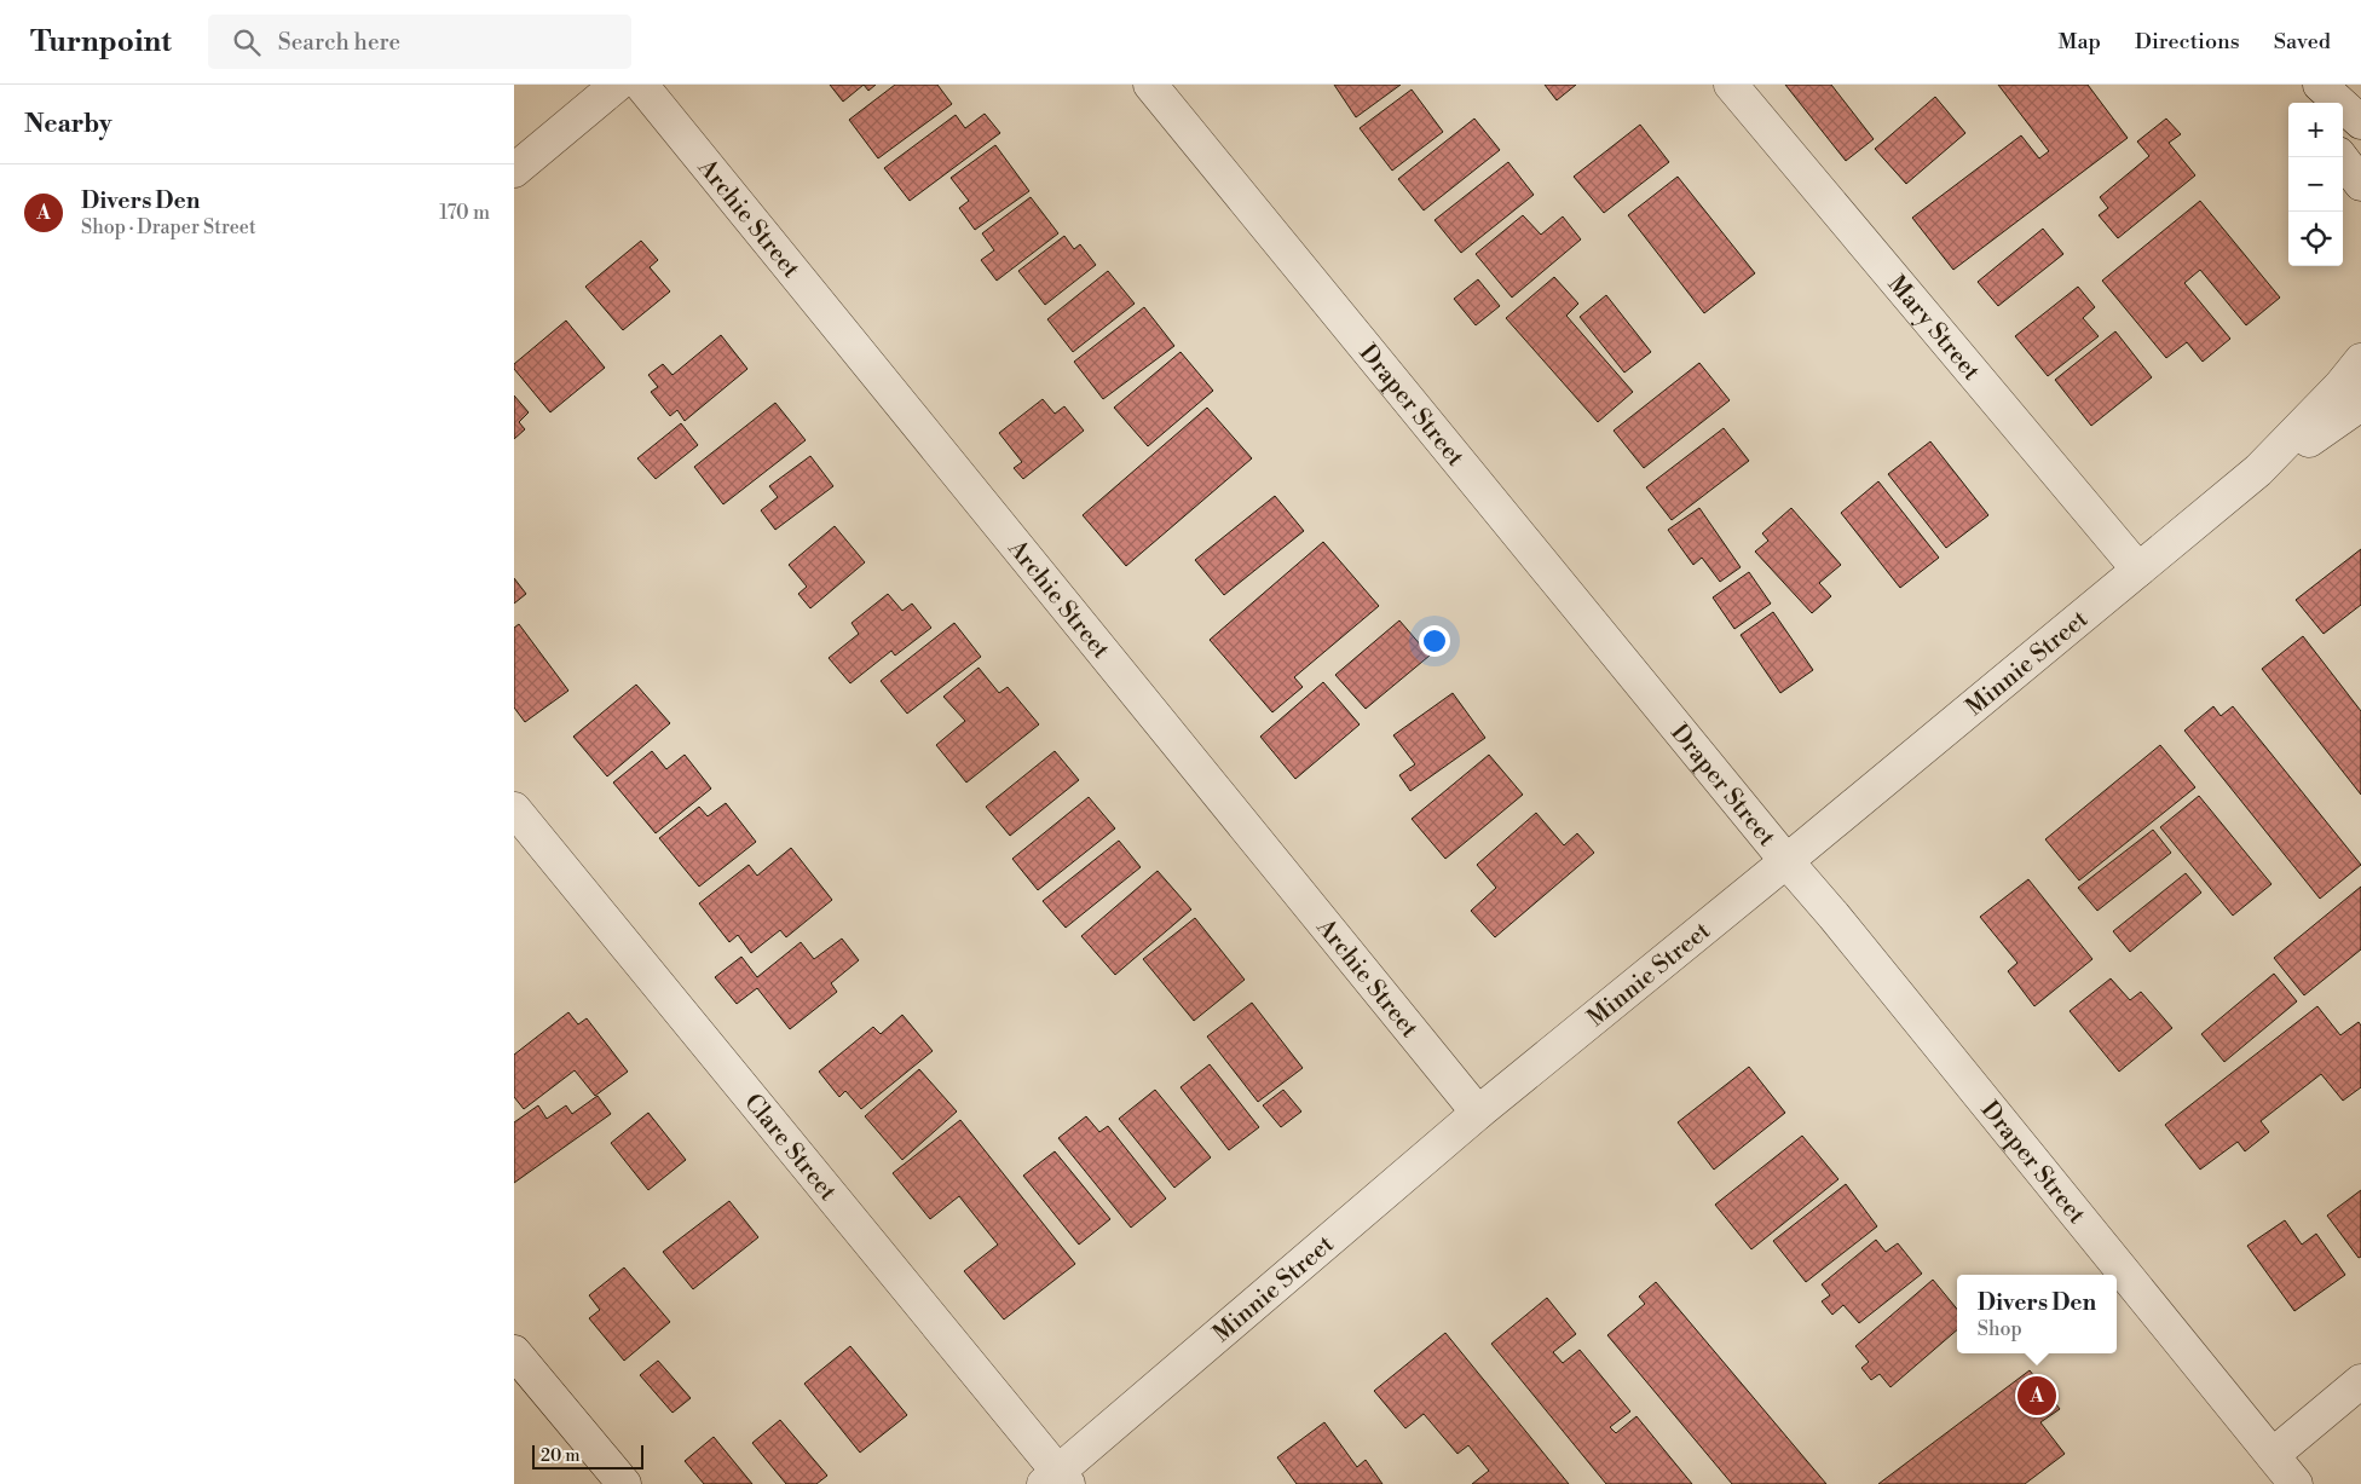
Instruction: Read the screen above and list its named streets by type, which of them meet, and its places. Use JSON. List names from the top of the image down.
{
  "streets": {
    "street": [
      "Archie Street",
      "Mary Street",
      "Draper Street",
      "Minnie Street",
      "Clare Street"
    ]
  },
  "crossings": [
    ["Archie Street", "Minnie Street"],
    ["Mary Street", "Minnie Street"],
    ["Draper Street", "Minnie Street"],
    ["Minnie Street", "Clare Street"]
  ],
  "scale_bar": "20 m",
  "page": {
    "header": "Turnpoint",
    "search": "Search here",
    "nav": ["Map", "Directions", "Saved"],
    "heading": "Nearby",
    "map_buttons": ["+", "−"],
    "list": [
      {
        "mark": "A",
        "name": "Divers Den",
        "note": "Shop · Draper Street",
        "value": "170 m"
      }
    ],
    "popup": ["Divers Den", "Shop"],
    "pins": "A",
    "scale": "20 m"
  }
}
